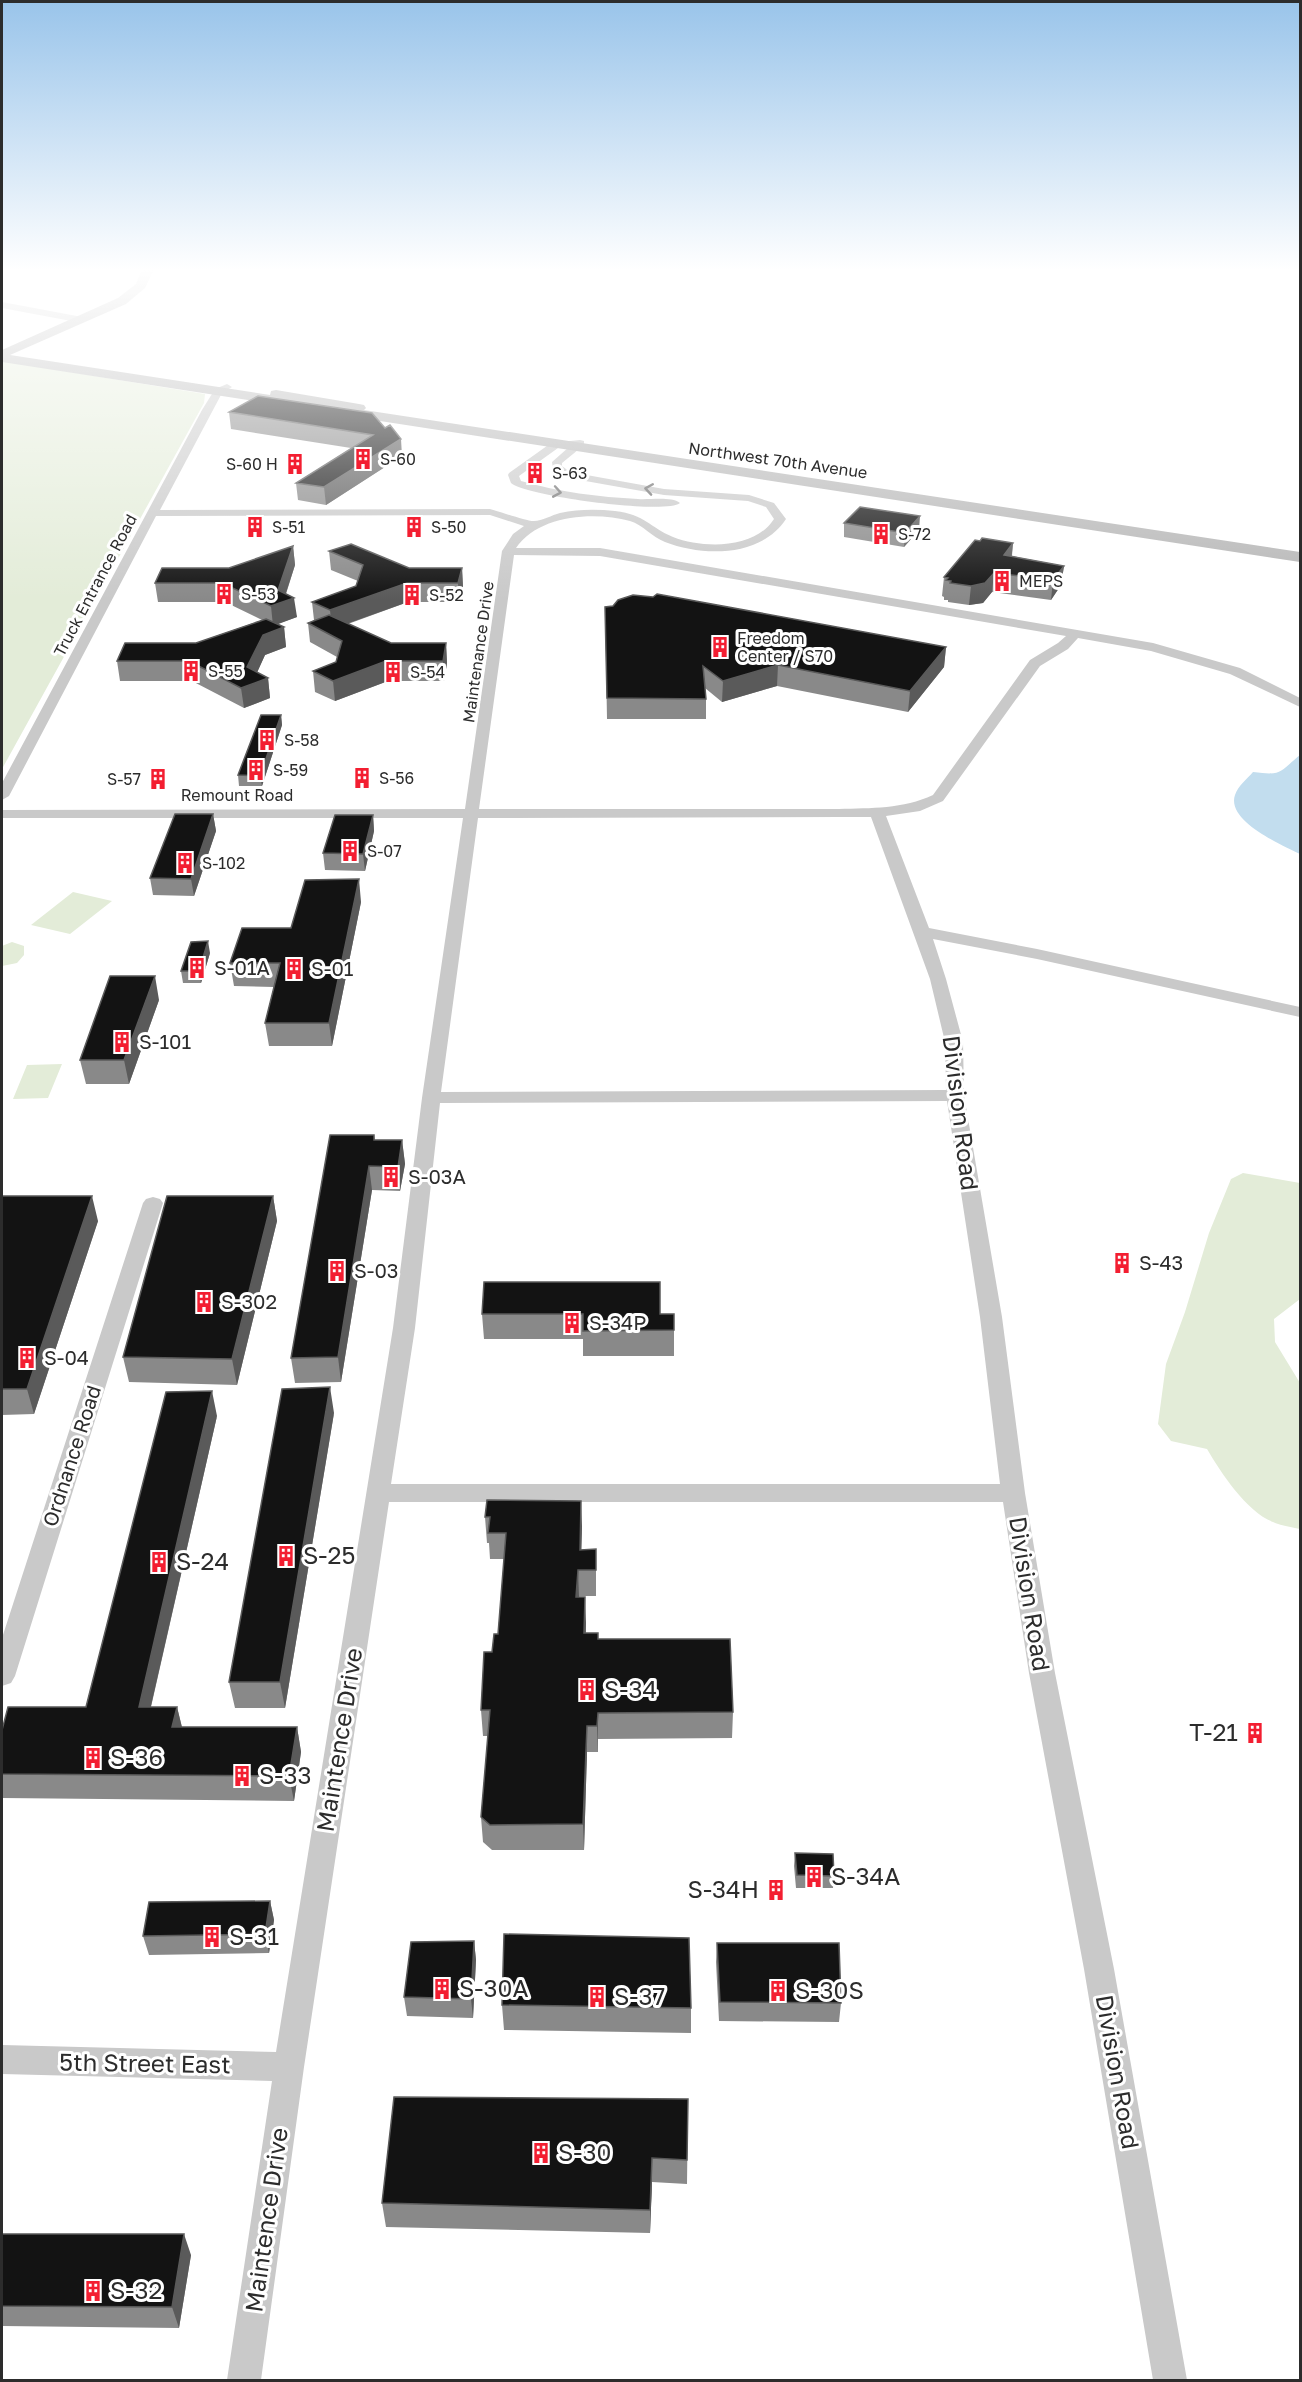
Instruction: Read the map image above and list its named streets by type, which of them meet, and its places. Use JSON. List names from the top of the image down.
{
  "streets": {
    "main road": ["Northwest 70th Avenue"],
    "street": [
      "Truck Entrance Road",
      "Maintenance Drive",
      "Remount Road",
      "Division Road",
      "Ordnance Road",
      "Maintence Drive",
      "5th Street East"
    ]
  },
  "crossings": [
    ["Northwest 70th Avenue", "Truck Entrance Road"],
    ["Maintenance Drive", "Remount Road"],
    ["Maintenance Drive", "Maintence Drive"],
    ["Remount Road", "Division Road"],
    ["Maintence Drive", "5th Street East"]
  ],
  "places": {
    "building": [
      "S-60",
      "S-60 H",
      "S-63",
      "S-51",
      "S-50",
      "S-72",
      "MEPS",
      "S-53",
      "S-52",
      "Freedom Center / S70",
      "S-55",
      "S-54",
      "S-58",
      "S-59",
      "S-56",
      "S-57",
      "S-07",
      "S-102",
      "S-01A",
      "S-01",
      "S-101",
      "S-03A",
      "S-43",
      "S-03",
      "S-302",
      "S-34P",
      "S-04",
      "S-25",
      "S-24",
      "S-34",
      "T-21",
      "S-36",
      "S-33",
      "S-34A",
      "S-34H",
      "S-31",
      "S-30A",
      "S-30S",
      "S-37",
      "S-30",
      "S-32"
    ]
  }
}
